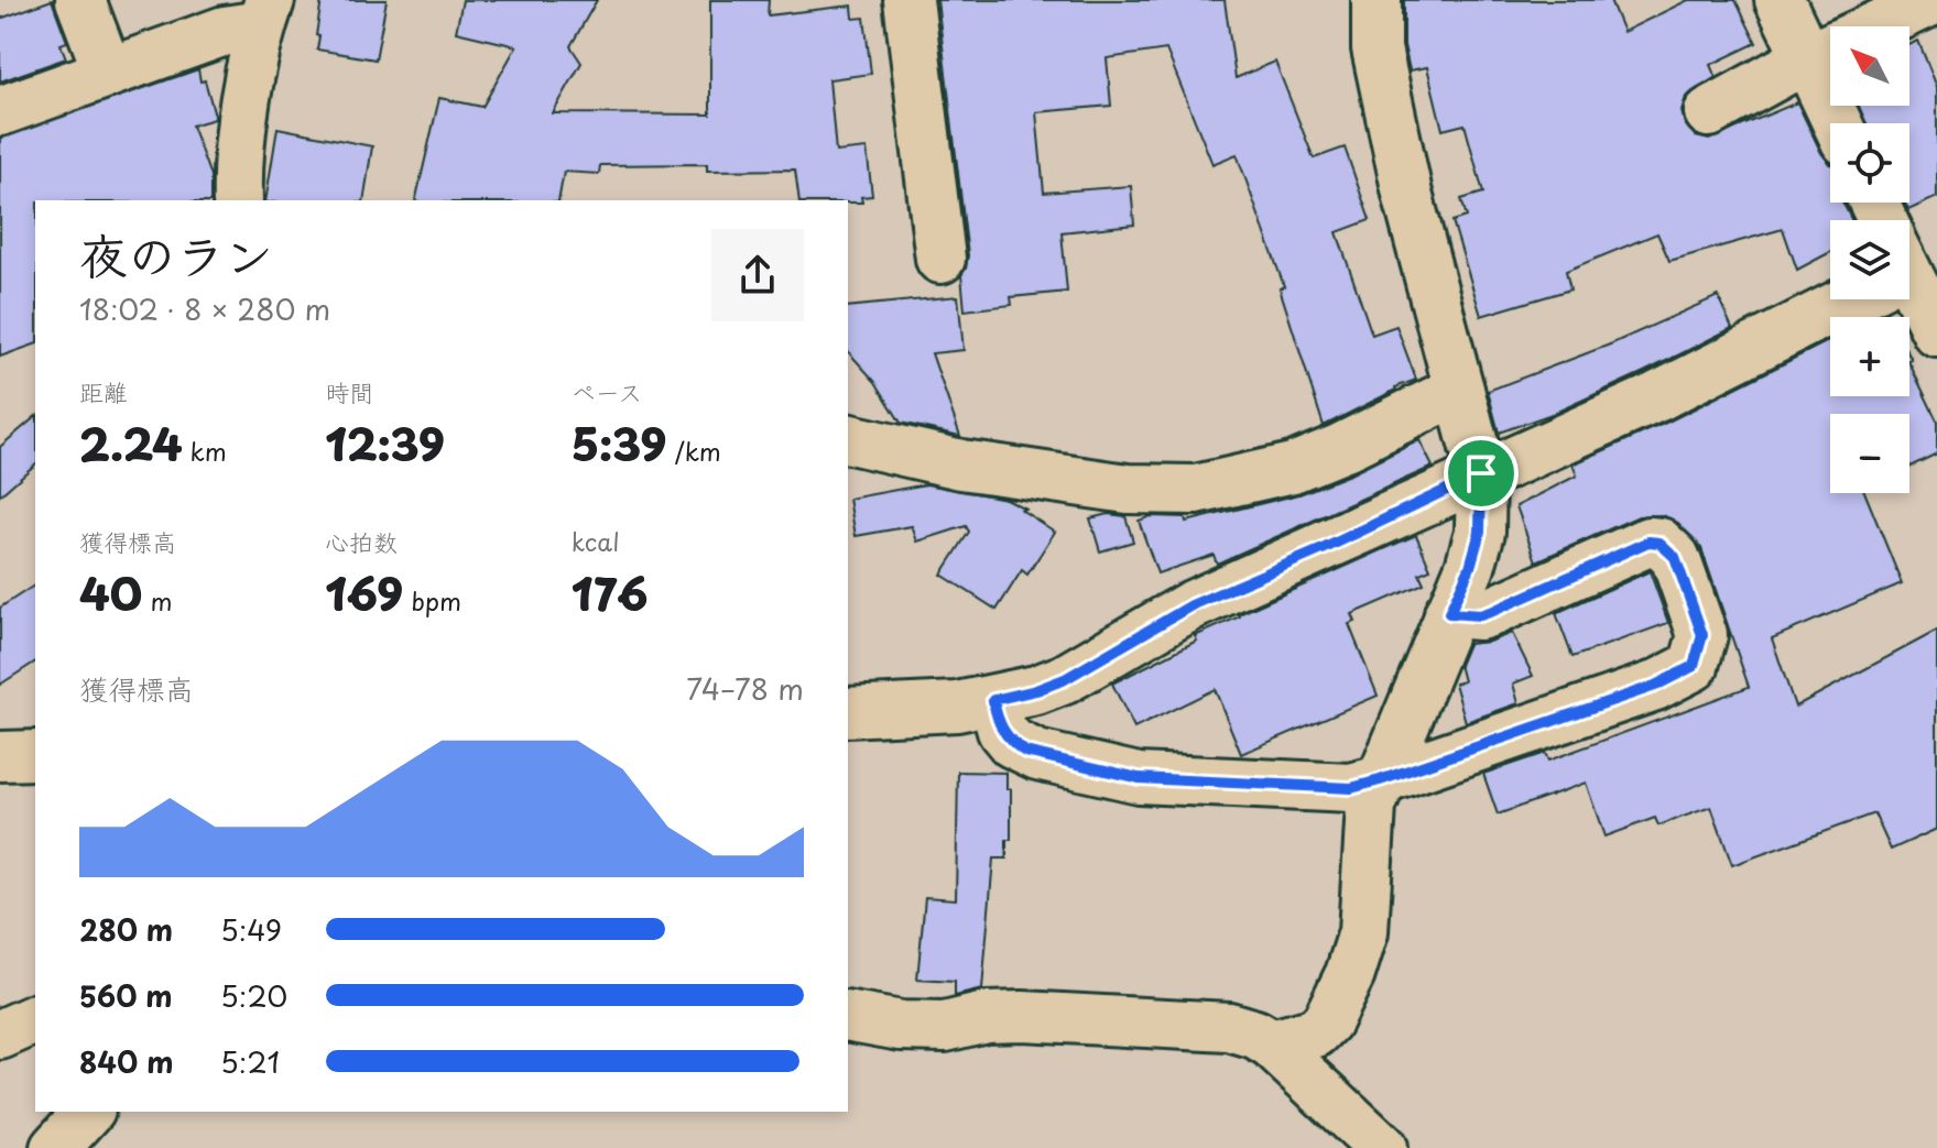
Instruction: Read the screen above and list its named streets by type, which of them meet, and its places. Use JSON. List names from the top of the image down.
{
  "north": "top left",
  "page": {
    "map_buttons": ["+", "−"],
    "heading": ["夜のラン", "18:02 · 8 × 280 m"],
    "stats": [
      ["距離", "2.24 km"],
      ["時間", "12:39"],
      ["ペース", "5:39 /km"],
      ["獲得標高", "40 m"],
      ["心拍数", "169 bpm"],
      ["kcal", "176"]
    ],
    "chart": ["獲得標高", "74–78 m"],
    "list": [
      {
        "name": "280 m",
        "note": "5:49"
      },
      {
        "name": "560 m",
        "note": "5:20"
      },
      {
        "name": "840 m",
        "note": "5:21"
      }
    ]
  }
}
